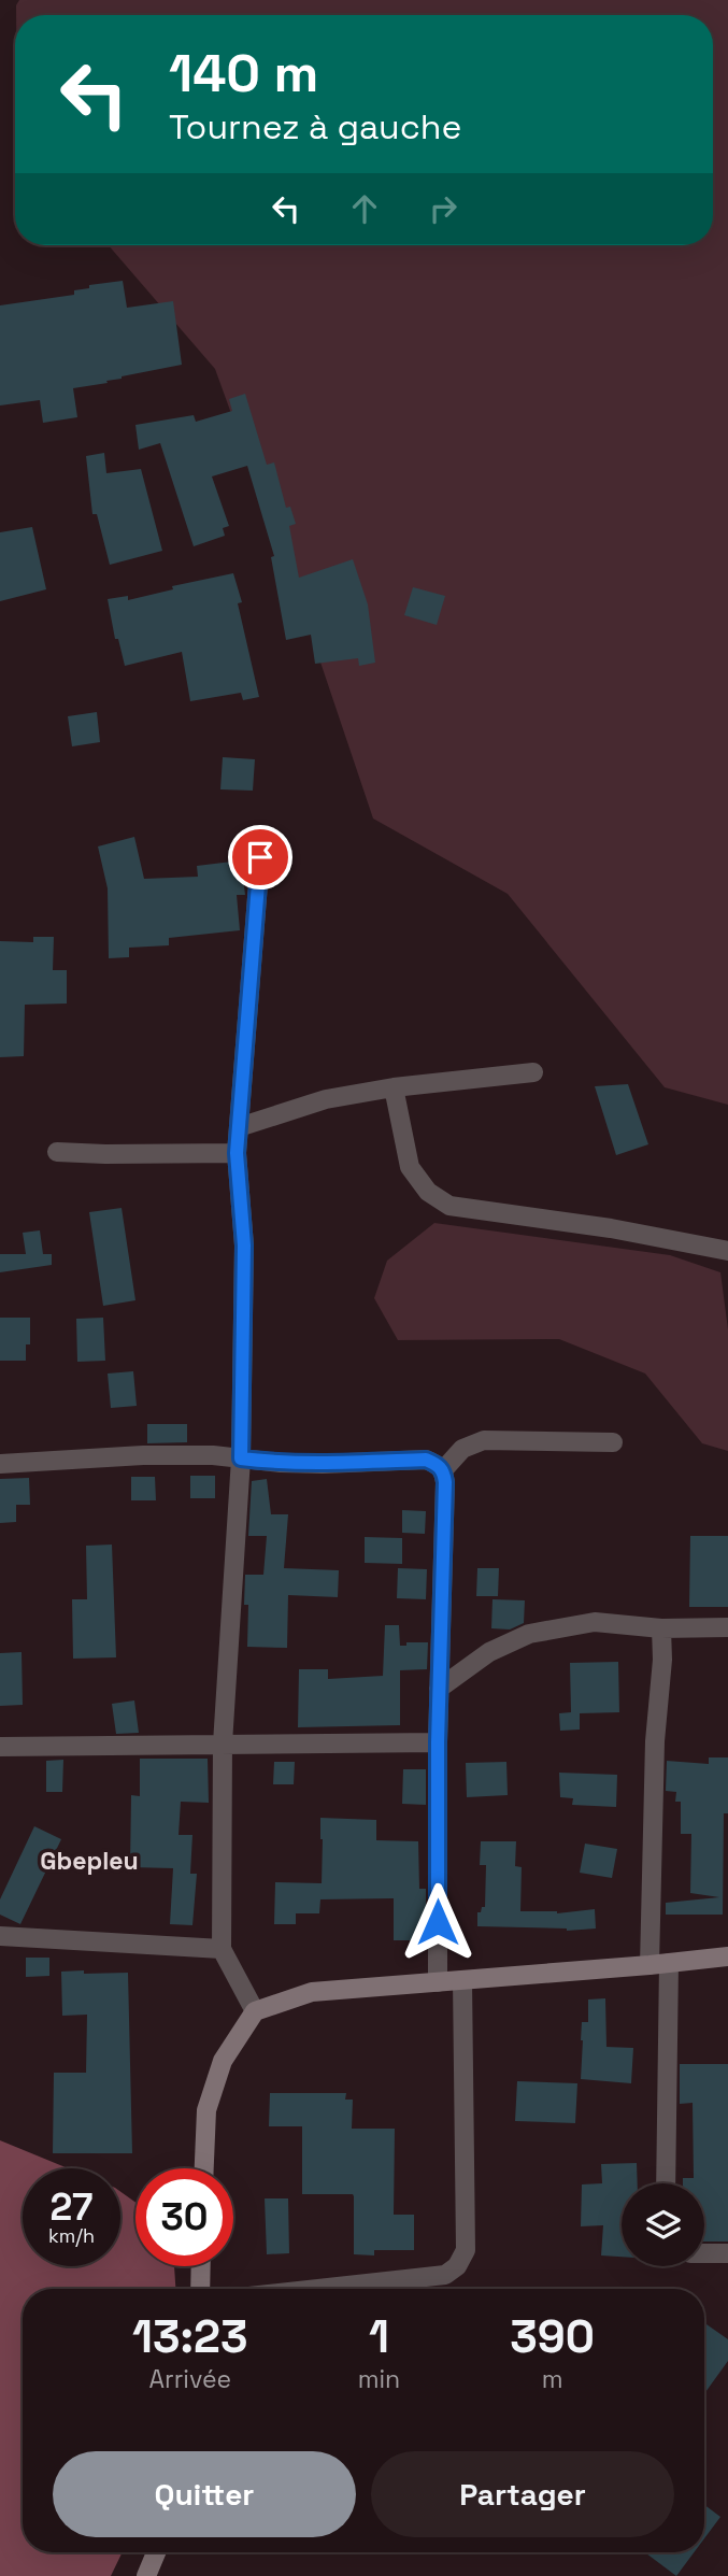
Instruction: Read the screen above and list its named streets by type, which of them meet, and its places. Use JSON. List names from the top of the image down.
{
  "districts": ["Gbepleu"],
  "page": {
    "turn": ["140 m", "Tournez à gauche"],
    "speed": "27 km/h",
    "limit": "30",
    "eta": [
      "13:23",
      "Arrivée",
      "1",
      "min",
      "390",
      "m"
    ],
    "buttons": ["Quitter", "Partager"]
  }
}
